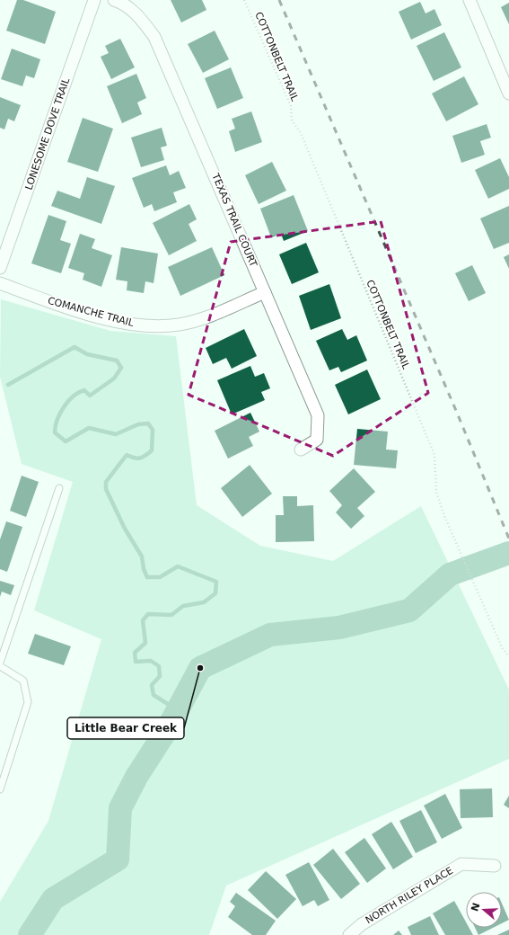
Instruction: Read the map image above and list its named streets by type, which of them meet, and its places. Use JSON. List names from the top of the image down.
{
  "streets": {
    "street": [
      "LONESOME DOVE TRAIL",
      "TEXAS TRAIL COURT",
      "COMANCHE TRAIL",
      "NORTH RILEY PLACE"
    ],
    "path": ["COTTONBELT TRAIL"]
  },
  "crossings": [
    ["TEXAS TRAIL COURT", "COMANCHE TRAIL"]
  ],
  "places": ["Little Bear Creek"],
  "north": "left"
}
